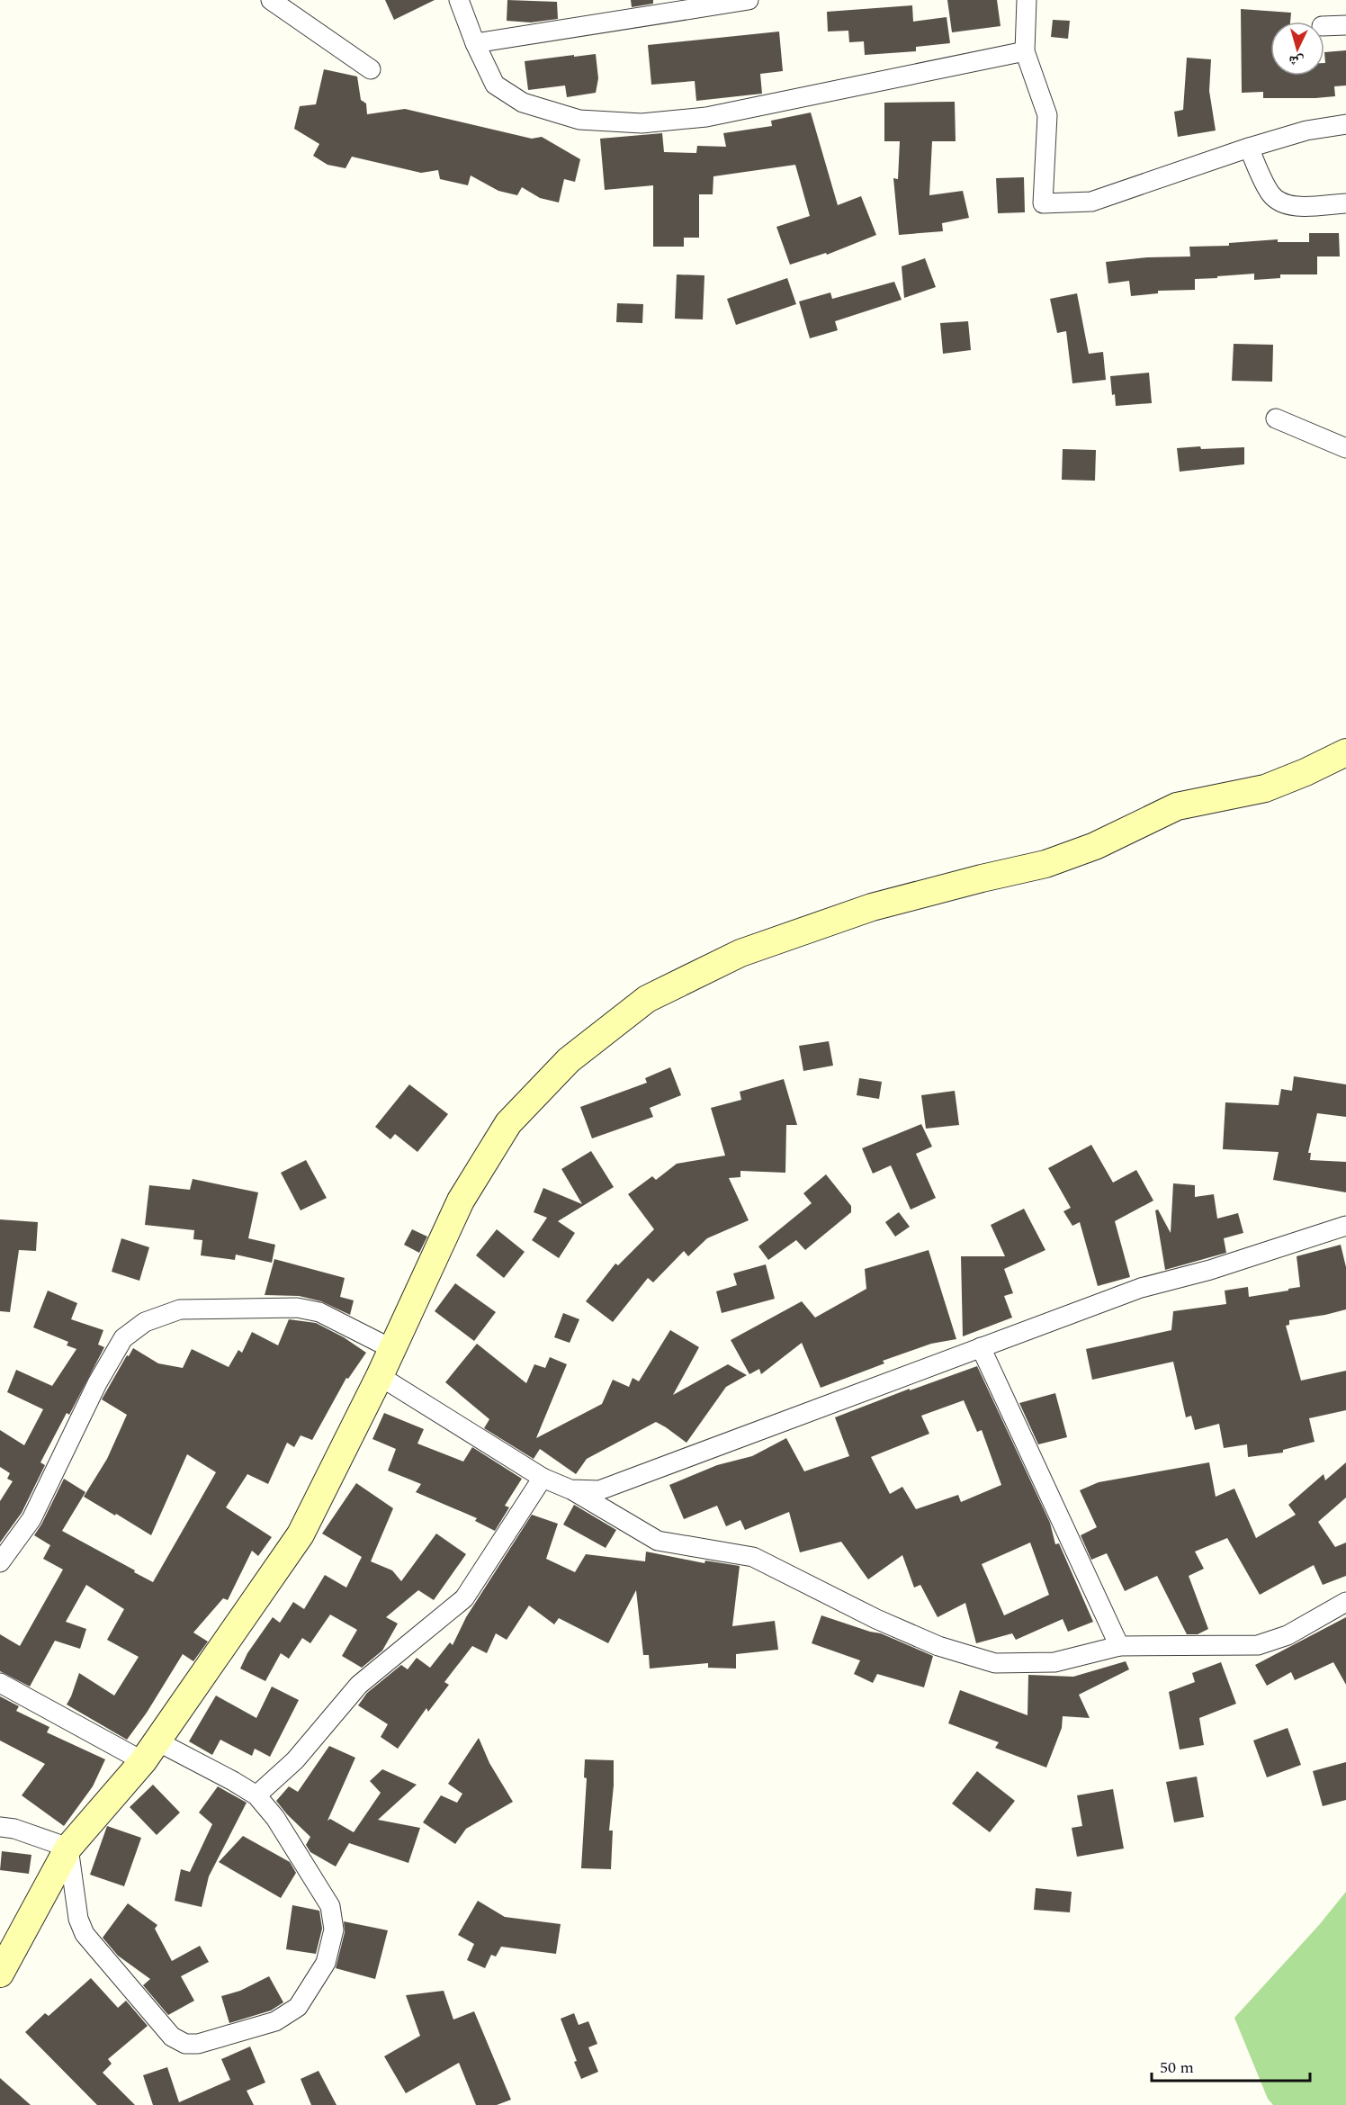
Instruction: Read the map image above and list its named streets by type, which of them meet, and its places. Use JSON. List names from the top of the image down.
{
  "scale_bar": "50 m",
  "north": "bottom"
}
